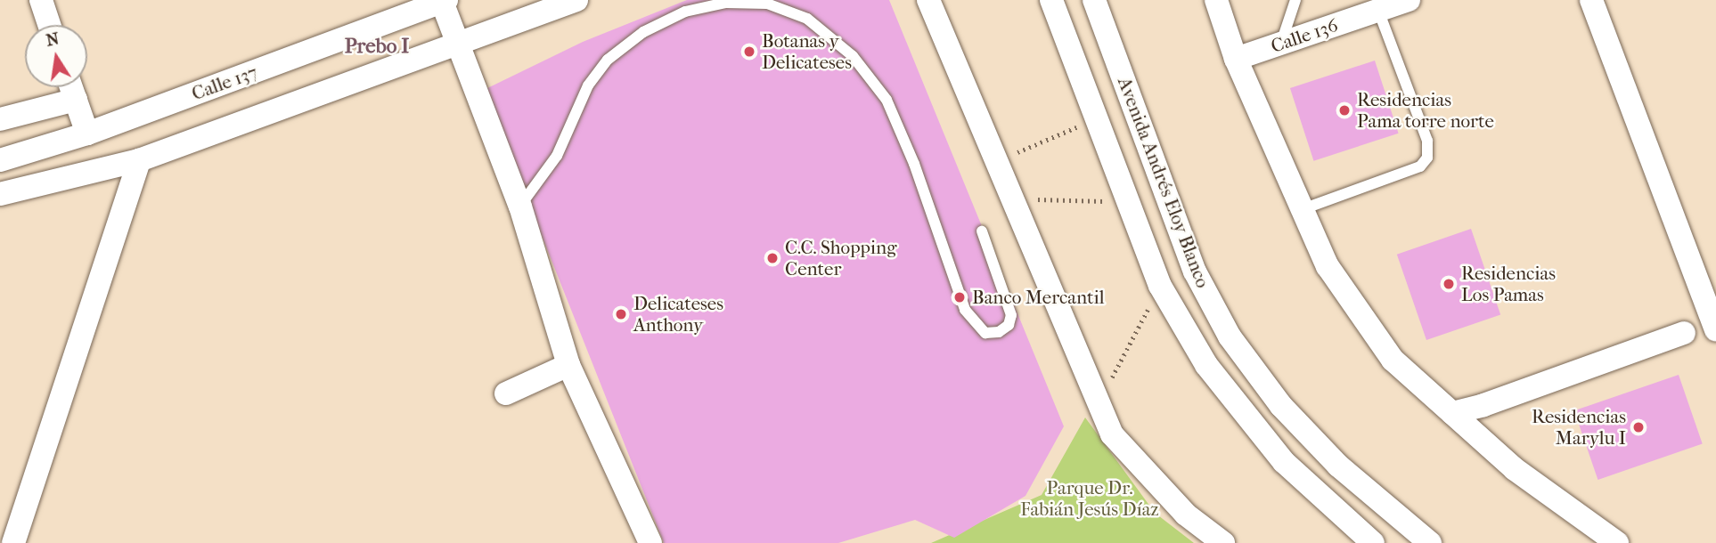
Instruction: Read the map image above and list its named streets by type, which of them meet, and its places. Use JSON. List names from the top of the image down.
{
  "streets": {
    "street": ["Calle 136", "Calle 137", "Avenida Andrés Eloy Blanco"]
  },
  "districts": ["Prebo I"],
  "parks": ["Parque Dr. Fabián Jesús Díaz"],
  "places": [
    "Botanas y Delicateses",
    "Residencias Pama torre norte",
    "C.C. Shopping Center",
    "Residencias Los Pamas",
    "Banco Mercantil",
    "Delicateses Anthony",
    "Residencias Marylu I"
  ],
  "north": "top"
}
